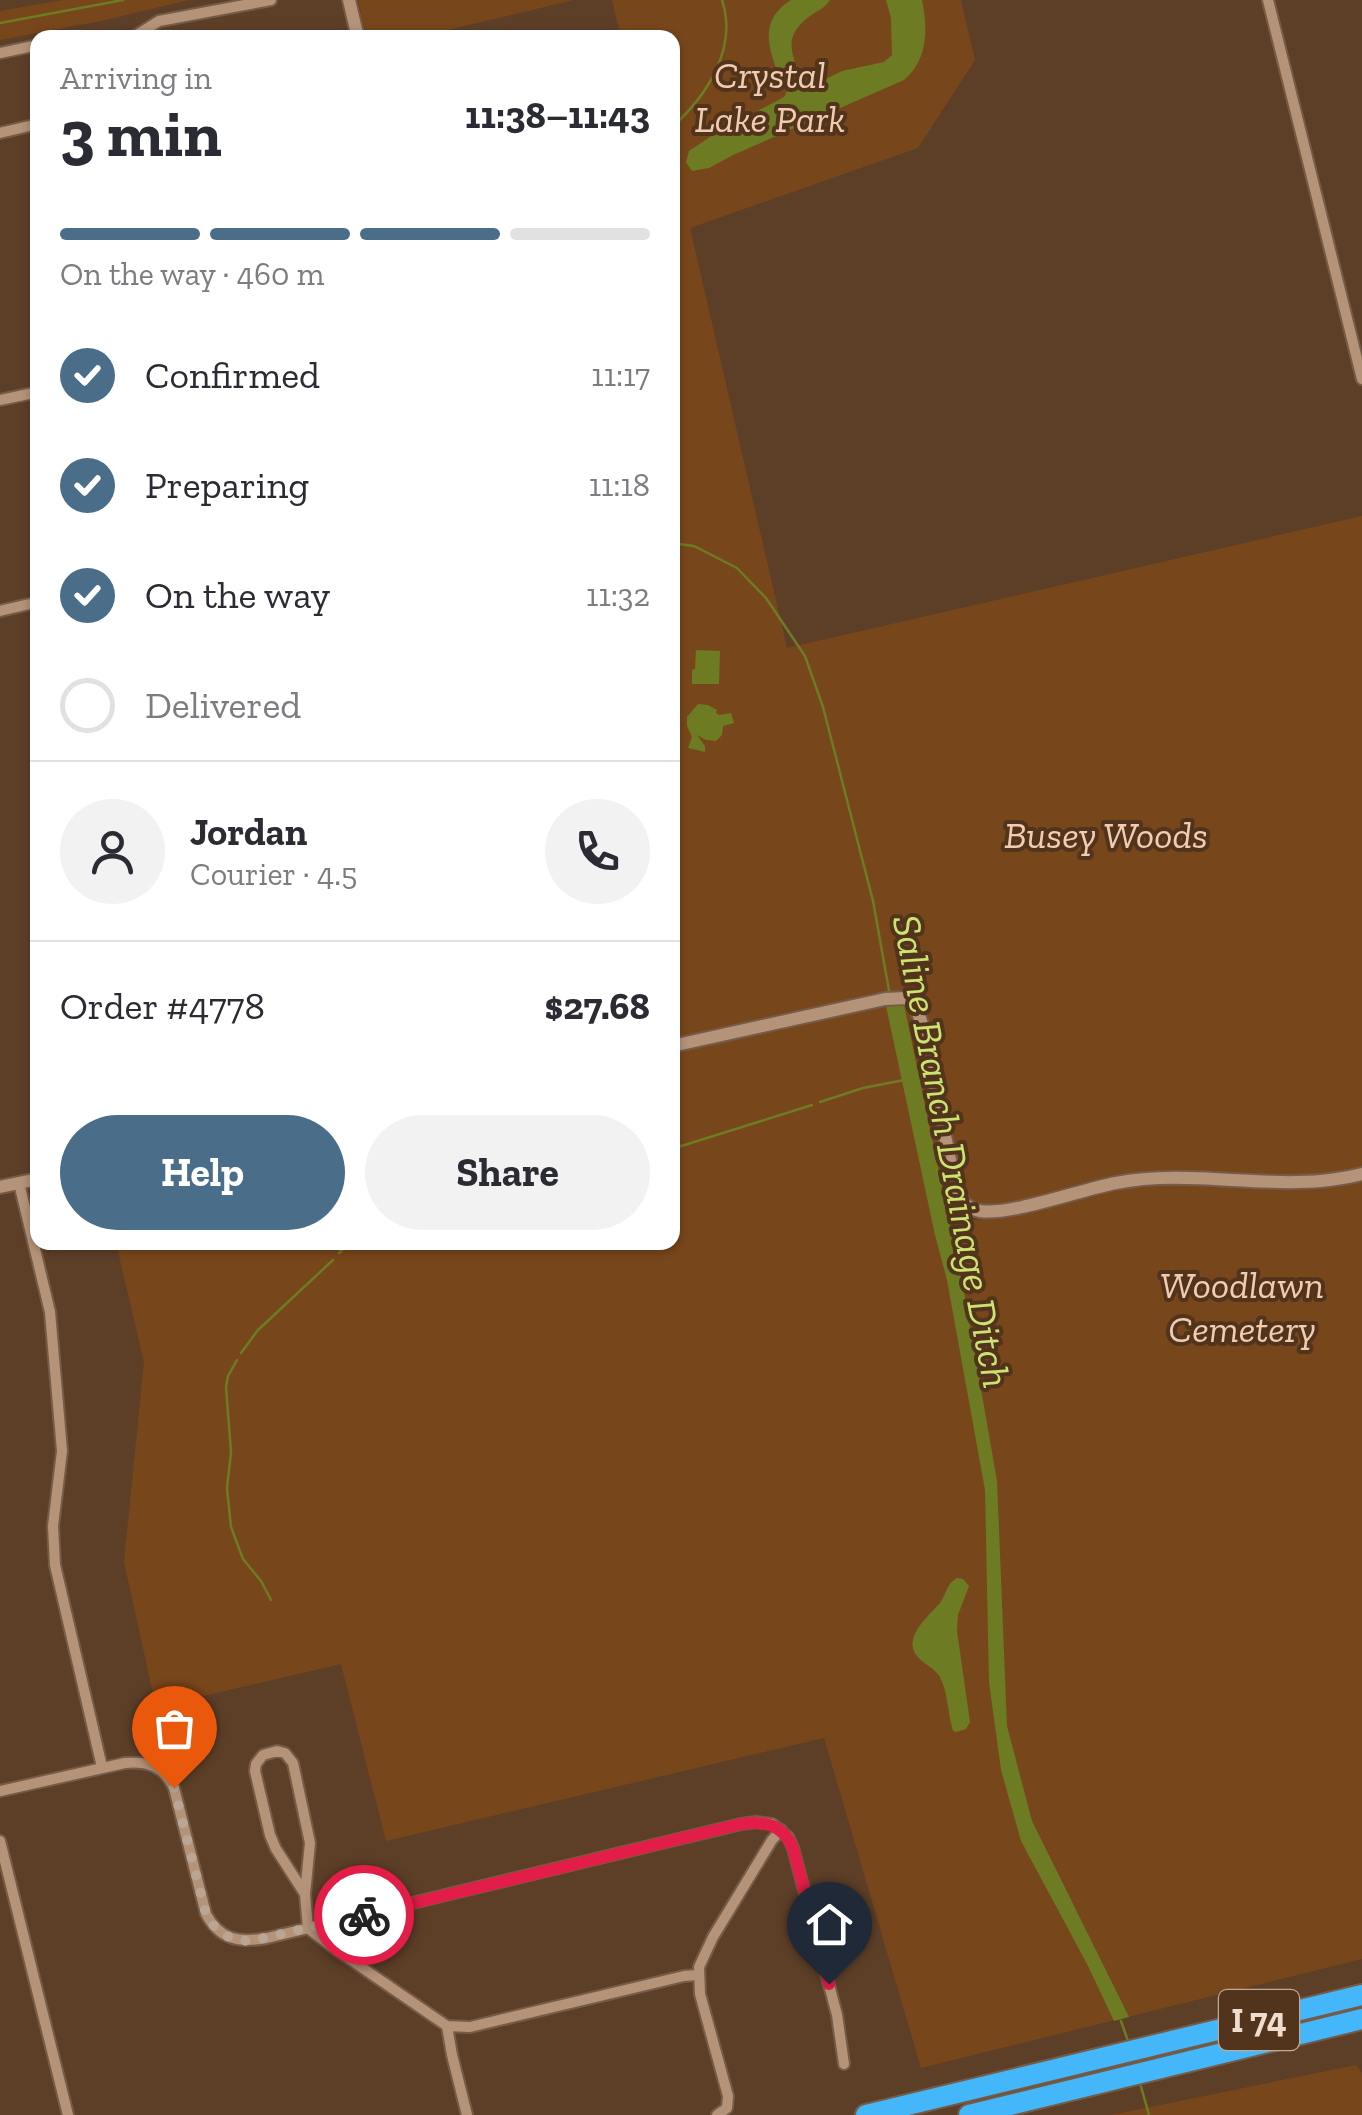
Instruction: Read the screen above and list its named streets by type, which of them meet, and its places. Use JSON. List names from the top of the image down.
{
  "streets": {
    "highway": ["I 74"]
  },
  "water": ["Saline Branch Drainage Ditch"],
  "parks": ["Crystal Lake Park", "Busey Woods", "Woodlawn Cemetery"],
  "page": {
    "heading": ["3 min", "Arriving in", "11:38–11:43"],
    "panel": [
      "Jordan",
      "Courier · 4.5",
      "Order #4778",
      "$27.68"
    ],
    "bar": "On the way · 460 m",
    "list": [
      ["Confirmed", "11:17"],
      ["Preparing", "11:18"],
      ["On the way", "11:32"],
      "Delivered"
    ],
    "buttons": ["Help", "Share"]
  }
}
